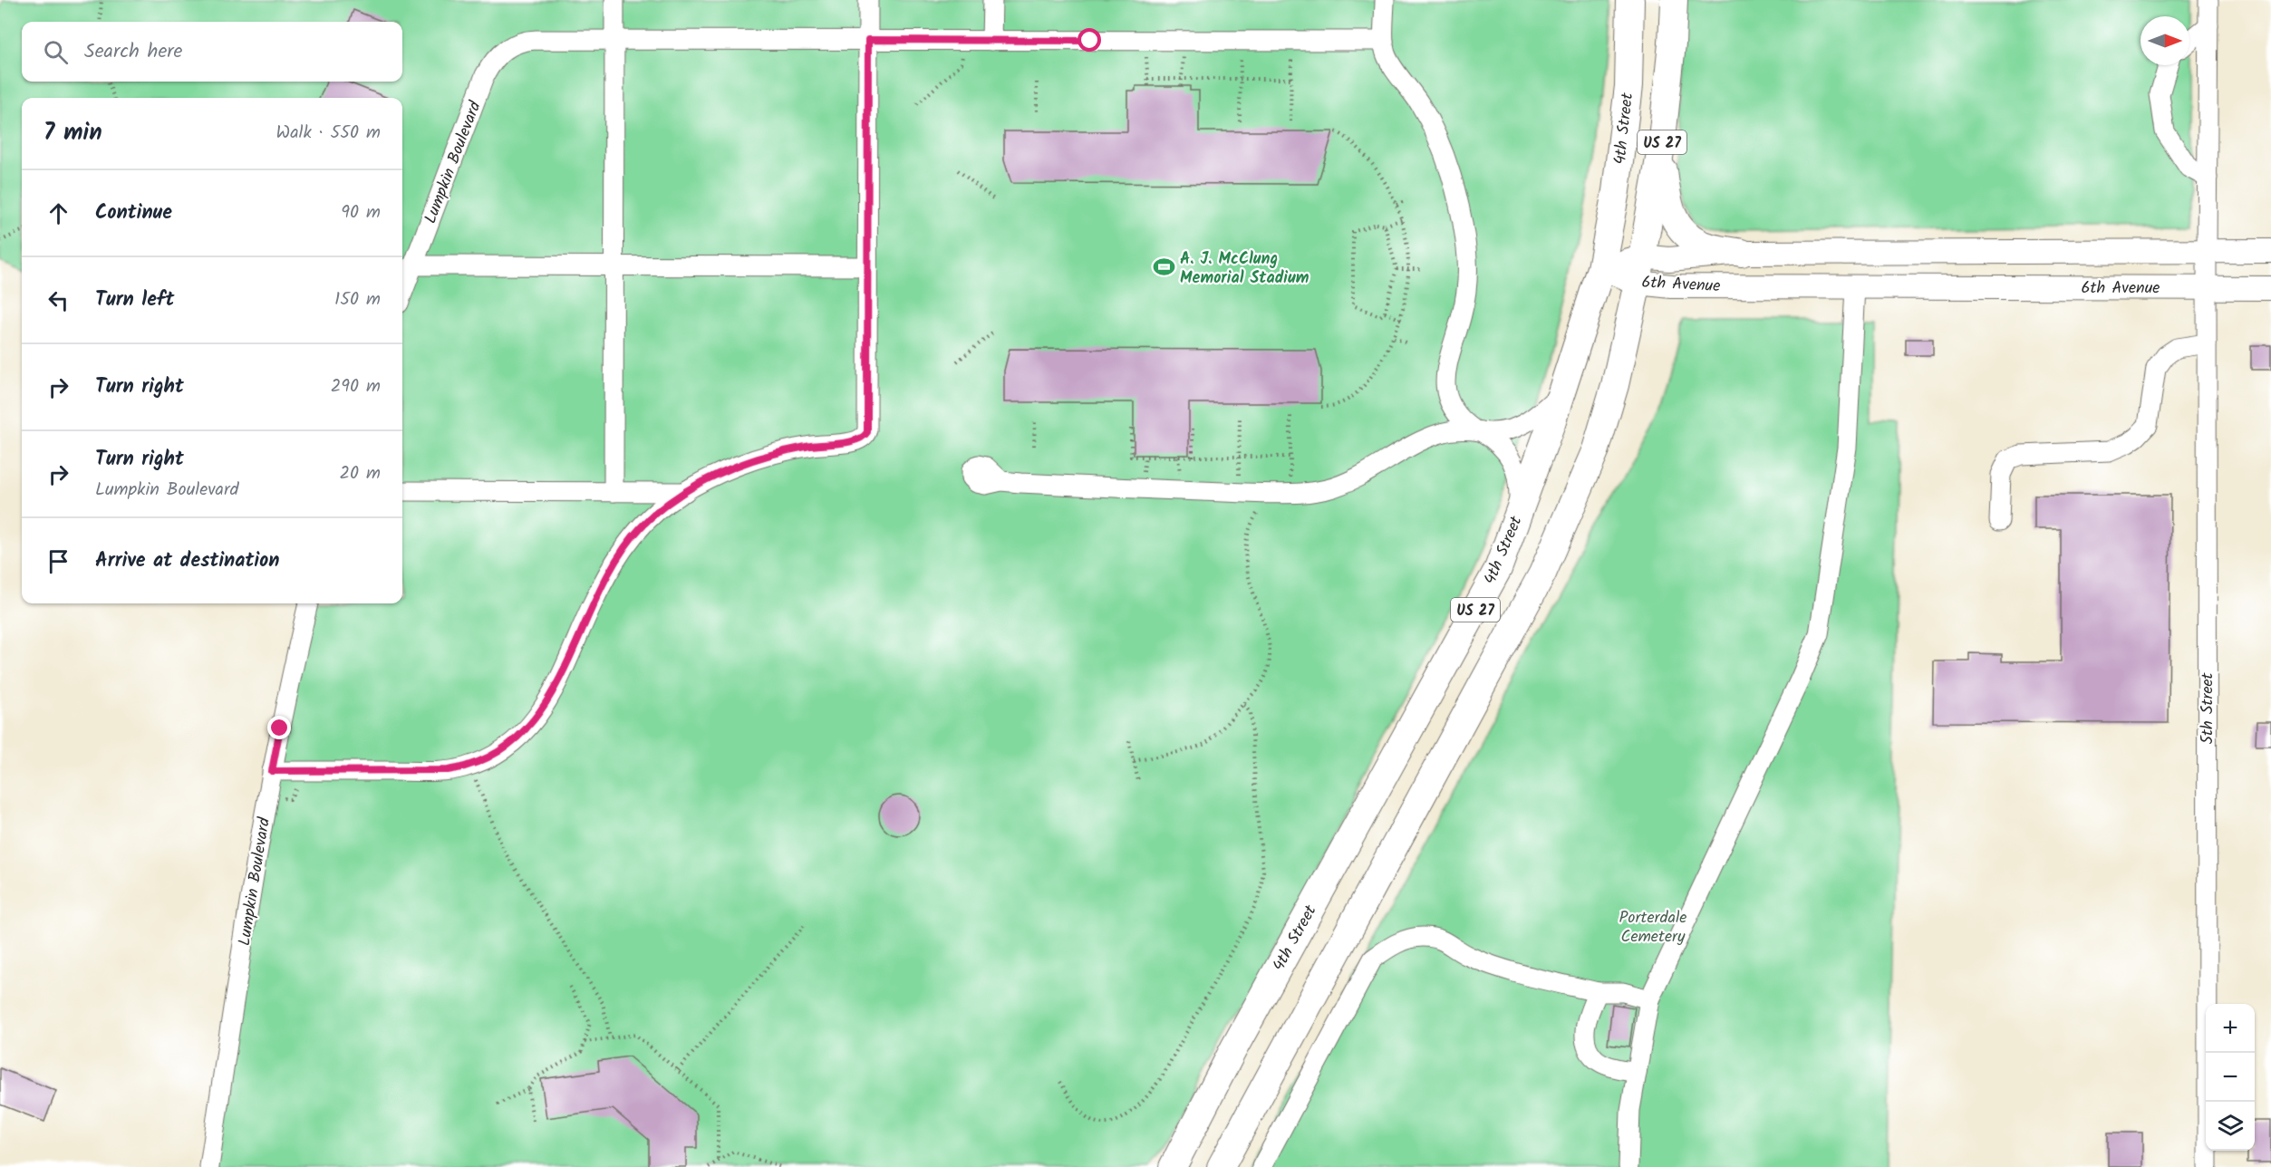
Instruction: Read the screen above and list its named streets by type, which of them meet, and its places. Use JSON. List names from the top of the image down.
{
  "streets": {
    "highway": ["4th Street", "US 27"],
    "main road": ["6th Avenue"],
    "street": ["Lumpkin Boulevard", "5th Street"]
  },
  "crossings": [
    ["4th Street", "6th Avenue"],
    ["US 27", "6th Avenue"],
    ["6th Avenue", "5th Street"]
  ],
  "parks": ["Porterdale Cemetery"],
  "places": {
    "sports": ["A. J. McClung Memorial Stadium"]
  },
  "north": "right",
  "page": {
    "search": "Search here",
    "heading": ["7 min", "Walk · 550 m"],
    "list": [
      ["Continue", "90 m"],
      ["Turn left", "150 m"],
      ["Turn right", "290 m"],
      ["Turn right", "Lumpkin Boulevard", "20 m"],
      "Arrive at destination"
    ],
    "map_buttons": ["+", "−"]
  }
}
